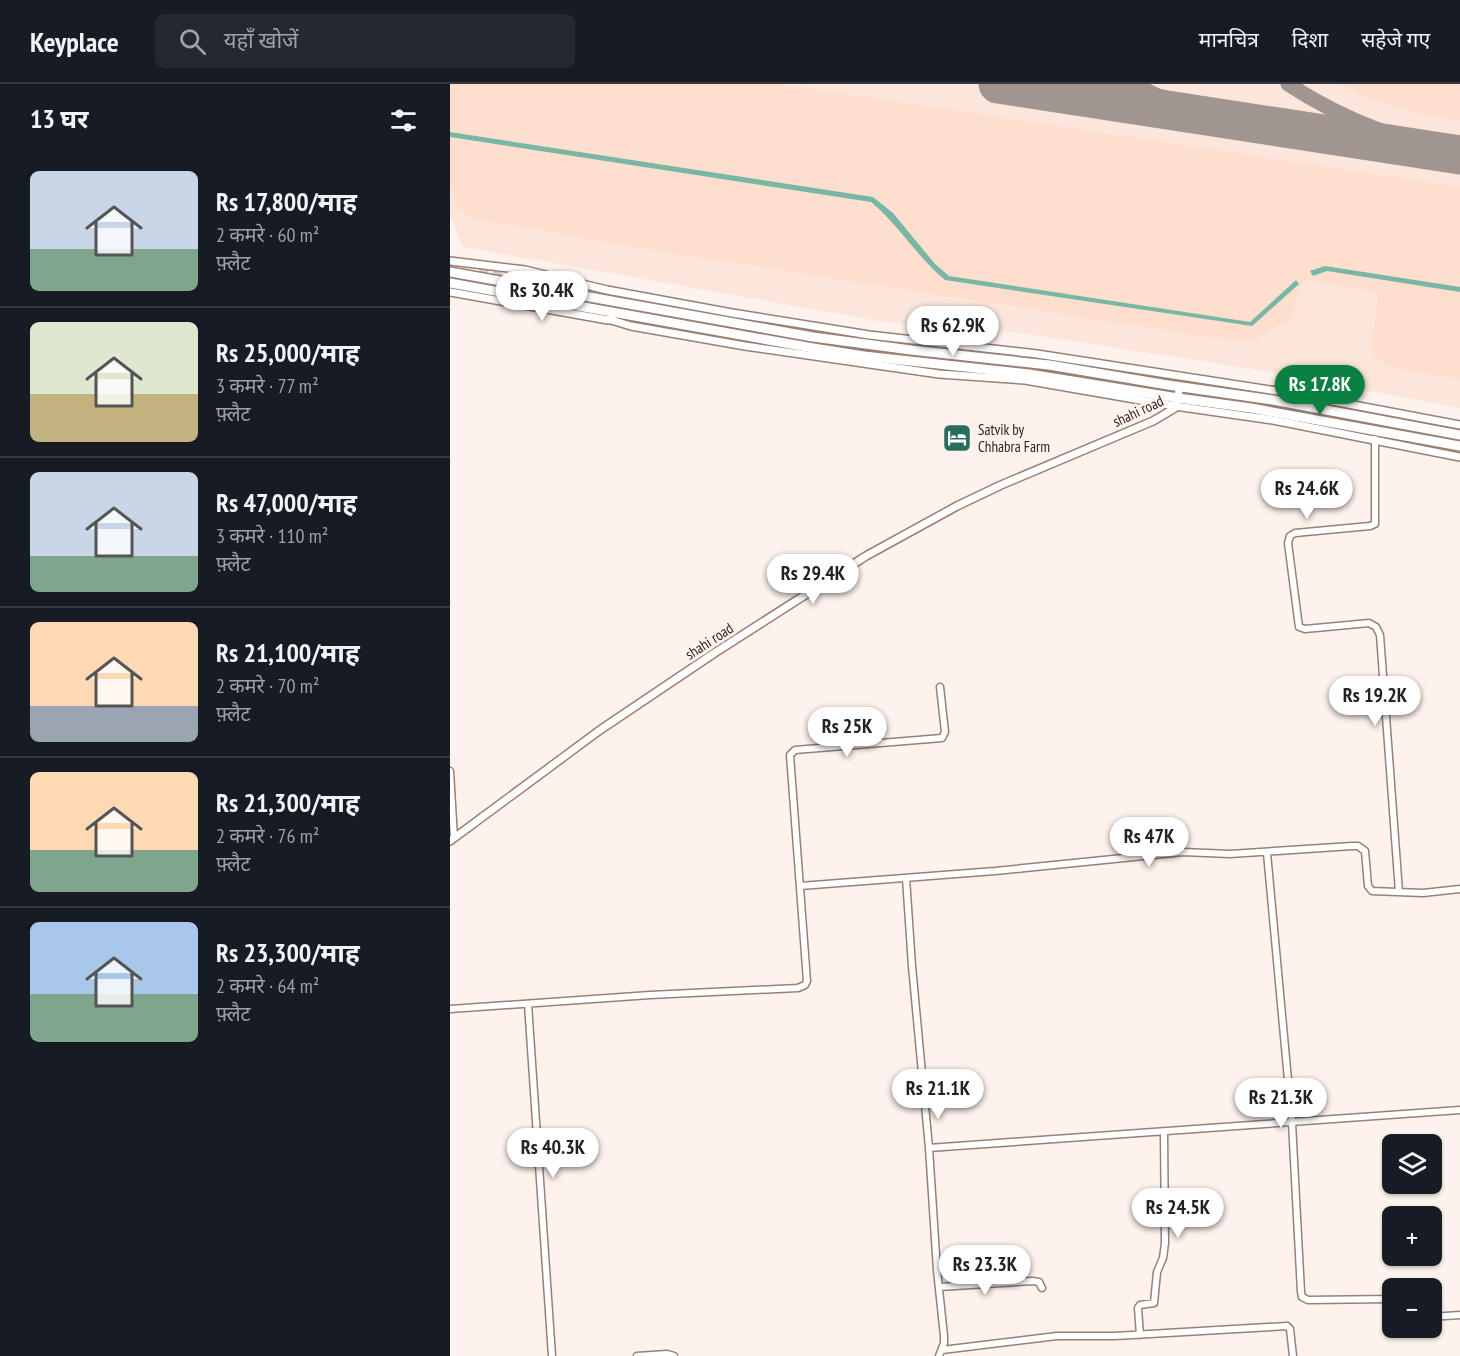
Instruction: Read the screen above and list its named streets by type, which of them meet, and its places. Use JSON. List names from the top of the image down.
{
  "streets": {
    "street": ["shahi road"]
  },
  "places": {
    "hotel": ["Satvik by Chhabra Farm"]
  },
  "page": {
    "header": "Keyplace",
    "search": "यहाँ खोजें",
    "nav": ["मानचित्र", "दिशा", "सहेजे गए"],
    "heading": "13 घर",
    "list": [
      {
        "name": "Rs 17,800/माह",
        "note": "2 कमरे · 60 m² · फ़्लैट"
      },
      {
        "name": "Rs 25,000/माह",
        "note": "3 कमरे · 77 m² · फ़्लैट"
      },
      {
        "name": "Rs 47,000/माह",
        "note": "3 कमरे · 110 m² · फ़्लैट"
      },
      {
        "name": "Rs 21,100/माह",
        "note": "2 कमरे · 70 m² · फ़्लैट"
      },
      {
        "name": "Rs 21,300/माह",
        "note": "2 कमरे · 76 m² · फ़्लैट"
      },
      {
        "name": "Rs 23,300/माह",
        "note": "2 कमरे · 64 m² · फ़्लैट"
      }
    ],
    "price": [
      "Rs 30.4K",
      "Rs 62.9K",
      "Rs 17.8K",
      "Rs 24.6K",
      "Rs 29.4K",
      "Rs 19.2K",
      "Rs 25K",
      "Rs 47K",
      "Rs 21.1K",
      "Rs 21.3K",
      "Rs 40.3K",
      "Rs 24.5K",
      "Rs 23.3K"
    ],
    "map_buttons": ["+", "−"]
  }
}
